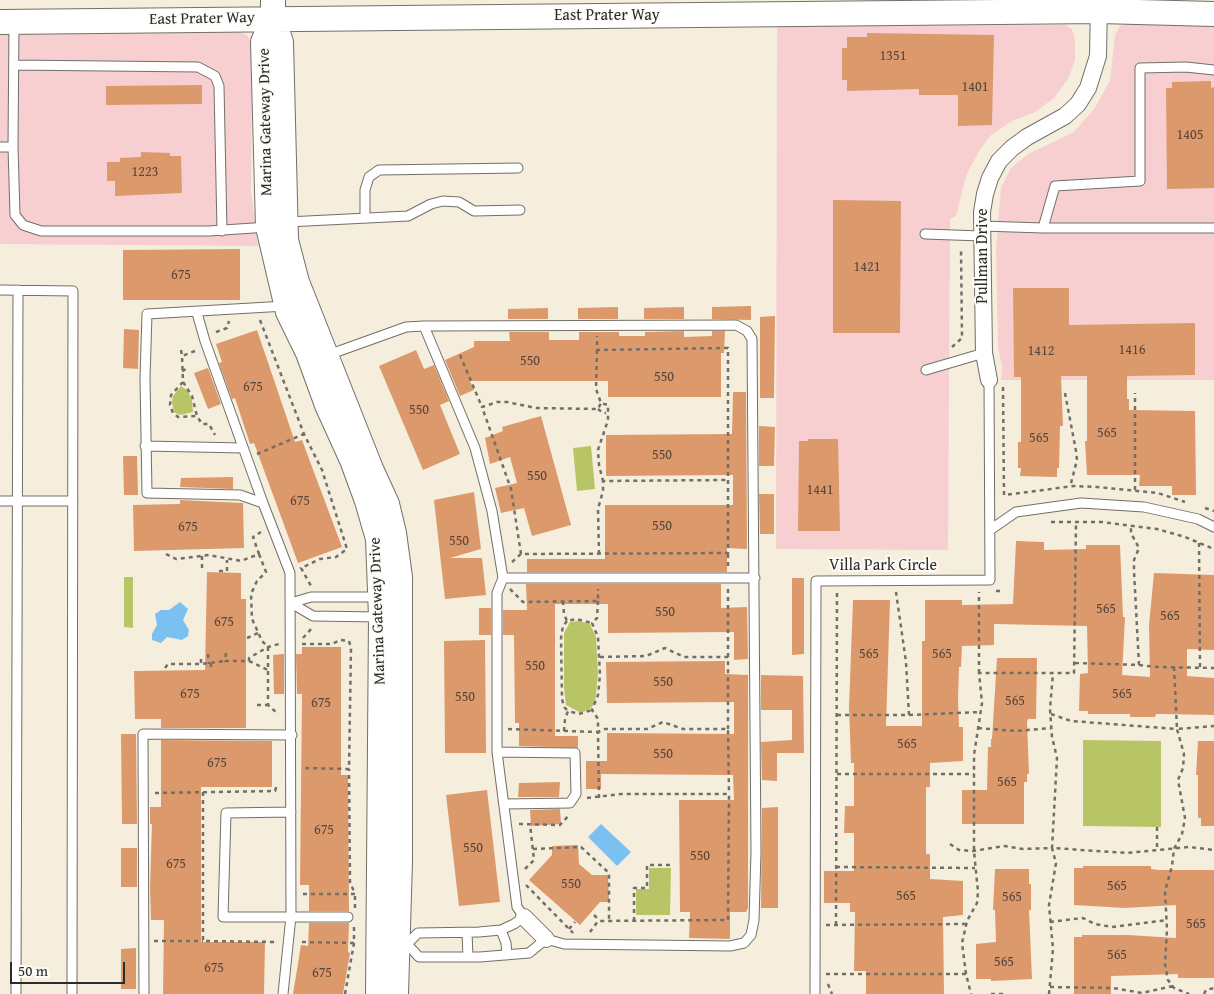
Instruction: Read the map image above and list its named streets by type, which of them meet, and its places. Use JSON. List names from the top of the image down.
{
  "streets": {
    "street": ["East Prater Way", "Marina Gateway Drive", "Pullman Drive"],
    "lane": ["Villa Park Circle"]
  },
  "crossings": [
    ["East Prater Way", "Marina Gateway Drive"],
    ["East Prater Way", "Pullman Drive"],
    ["Pullman Drive", "Villa Park Circle"]
  ],
  "house_numbers": [
    "1351",
    "1401",
    "1405",
    "1223",
    "1421",
    "675",
    "1416",
    "1412",
    "550",
    "550",
    "675",
    "550",
    "565",
    "565",
    "550",
    "550",
    "1441",
    "675",
    "550",
    "675",
    "550",
    "565",
    "550",
    "565",
    "675",
    "565",
    "565",
    "550",
    "550",
    "675",
    "565",
    "550",
    "565",
    "675",
    "565",
    "550",
    "675",
    "565",
    "675",
    "550",
    "550",
    "675",
    "550",
    "565",
    "565",
    "565",
    "565",
    "565",
    "565",
    "675",
    "675"
  ],
  "scale_bar": "50 m"
}
